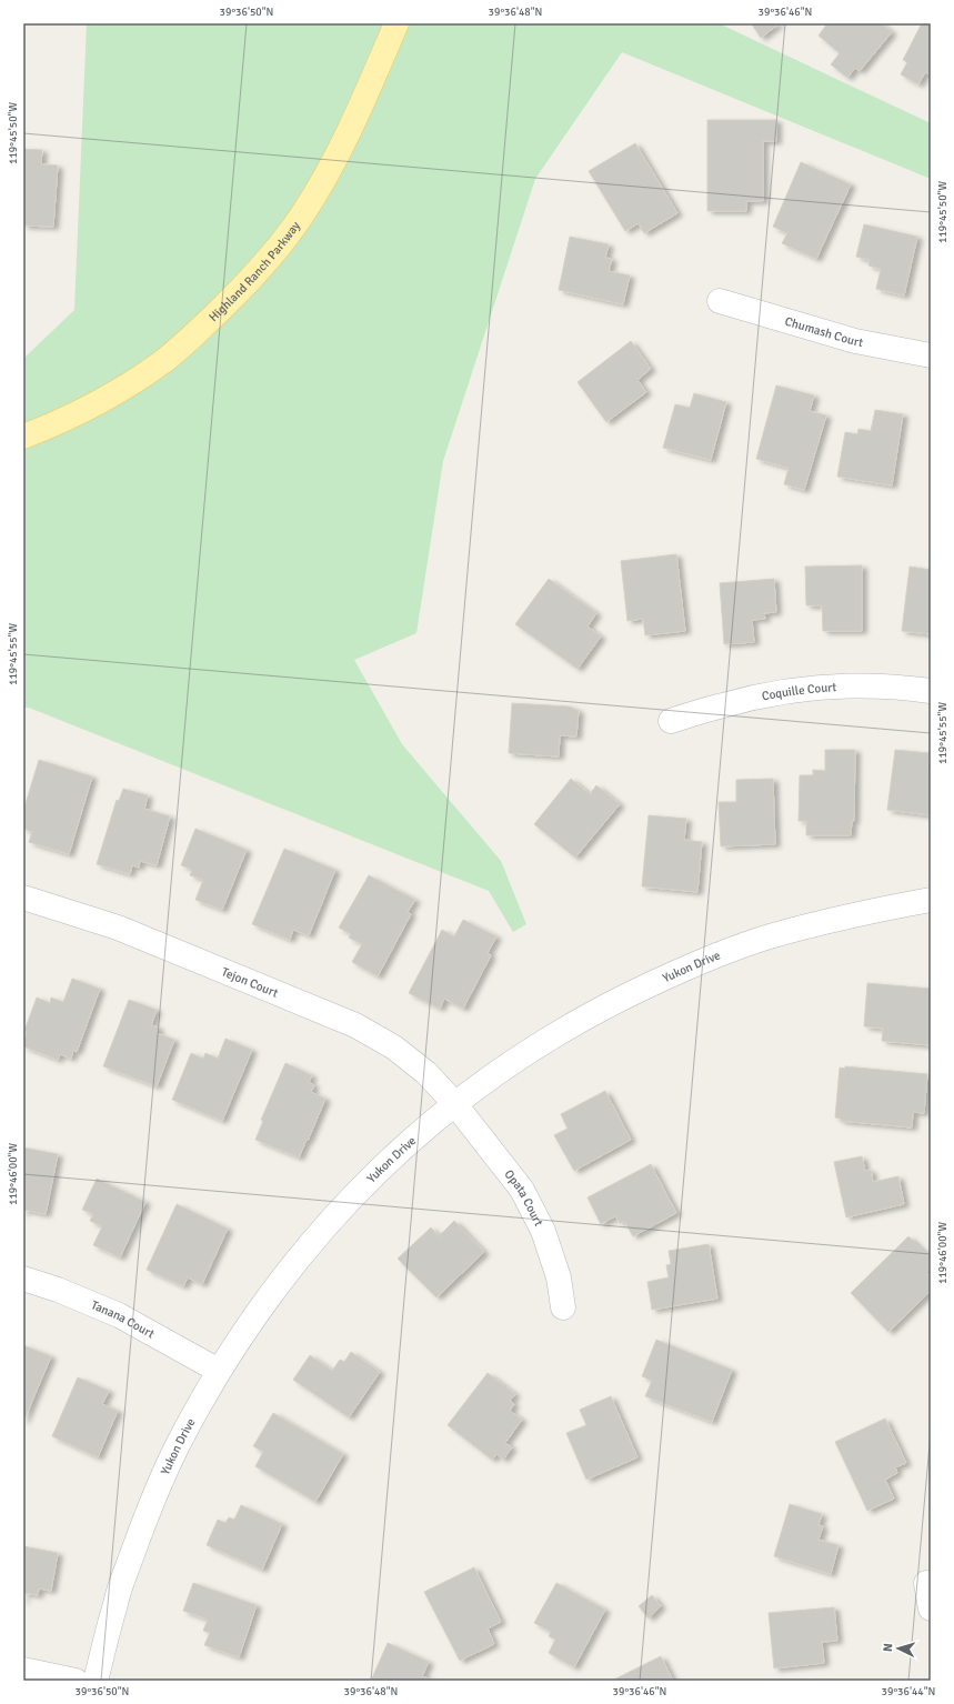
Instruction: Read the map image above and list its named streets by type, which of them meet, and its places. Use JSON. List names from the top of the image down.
{
  "streets": {
    "main road": ["Highland Ranch Parkway"],
    "street": [
      "Chumash Court",
      "Coquille Court",
      "Yukon Drive",
      "Tejon Court",
      "Opata Court",
      "Tanana Court"
    ]
  },
  "crossings": [
    ["Yukon Drive", "Tejon Court"],
    ["Yukon Drive", "Opata Court"],
    ["Yukon Drive", "Tanana Court"],
    ["Tejon Court", "Opata Court"]
  ],
  "north": "left",
  "coordinates": [
    "39°36'50\"N",
    "39°36'48\"N",
    "39°36'46\"N",
    "119°45'50\"W",
    "119°45'55\"W",
    "119°46'00\"W",
    "39°36'44\"N"
  ]
}
